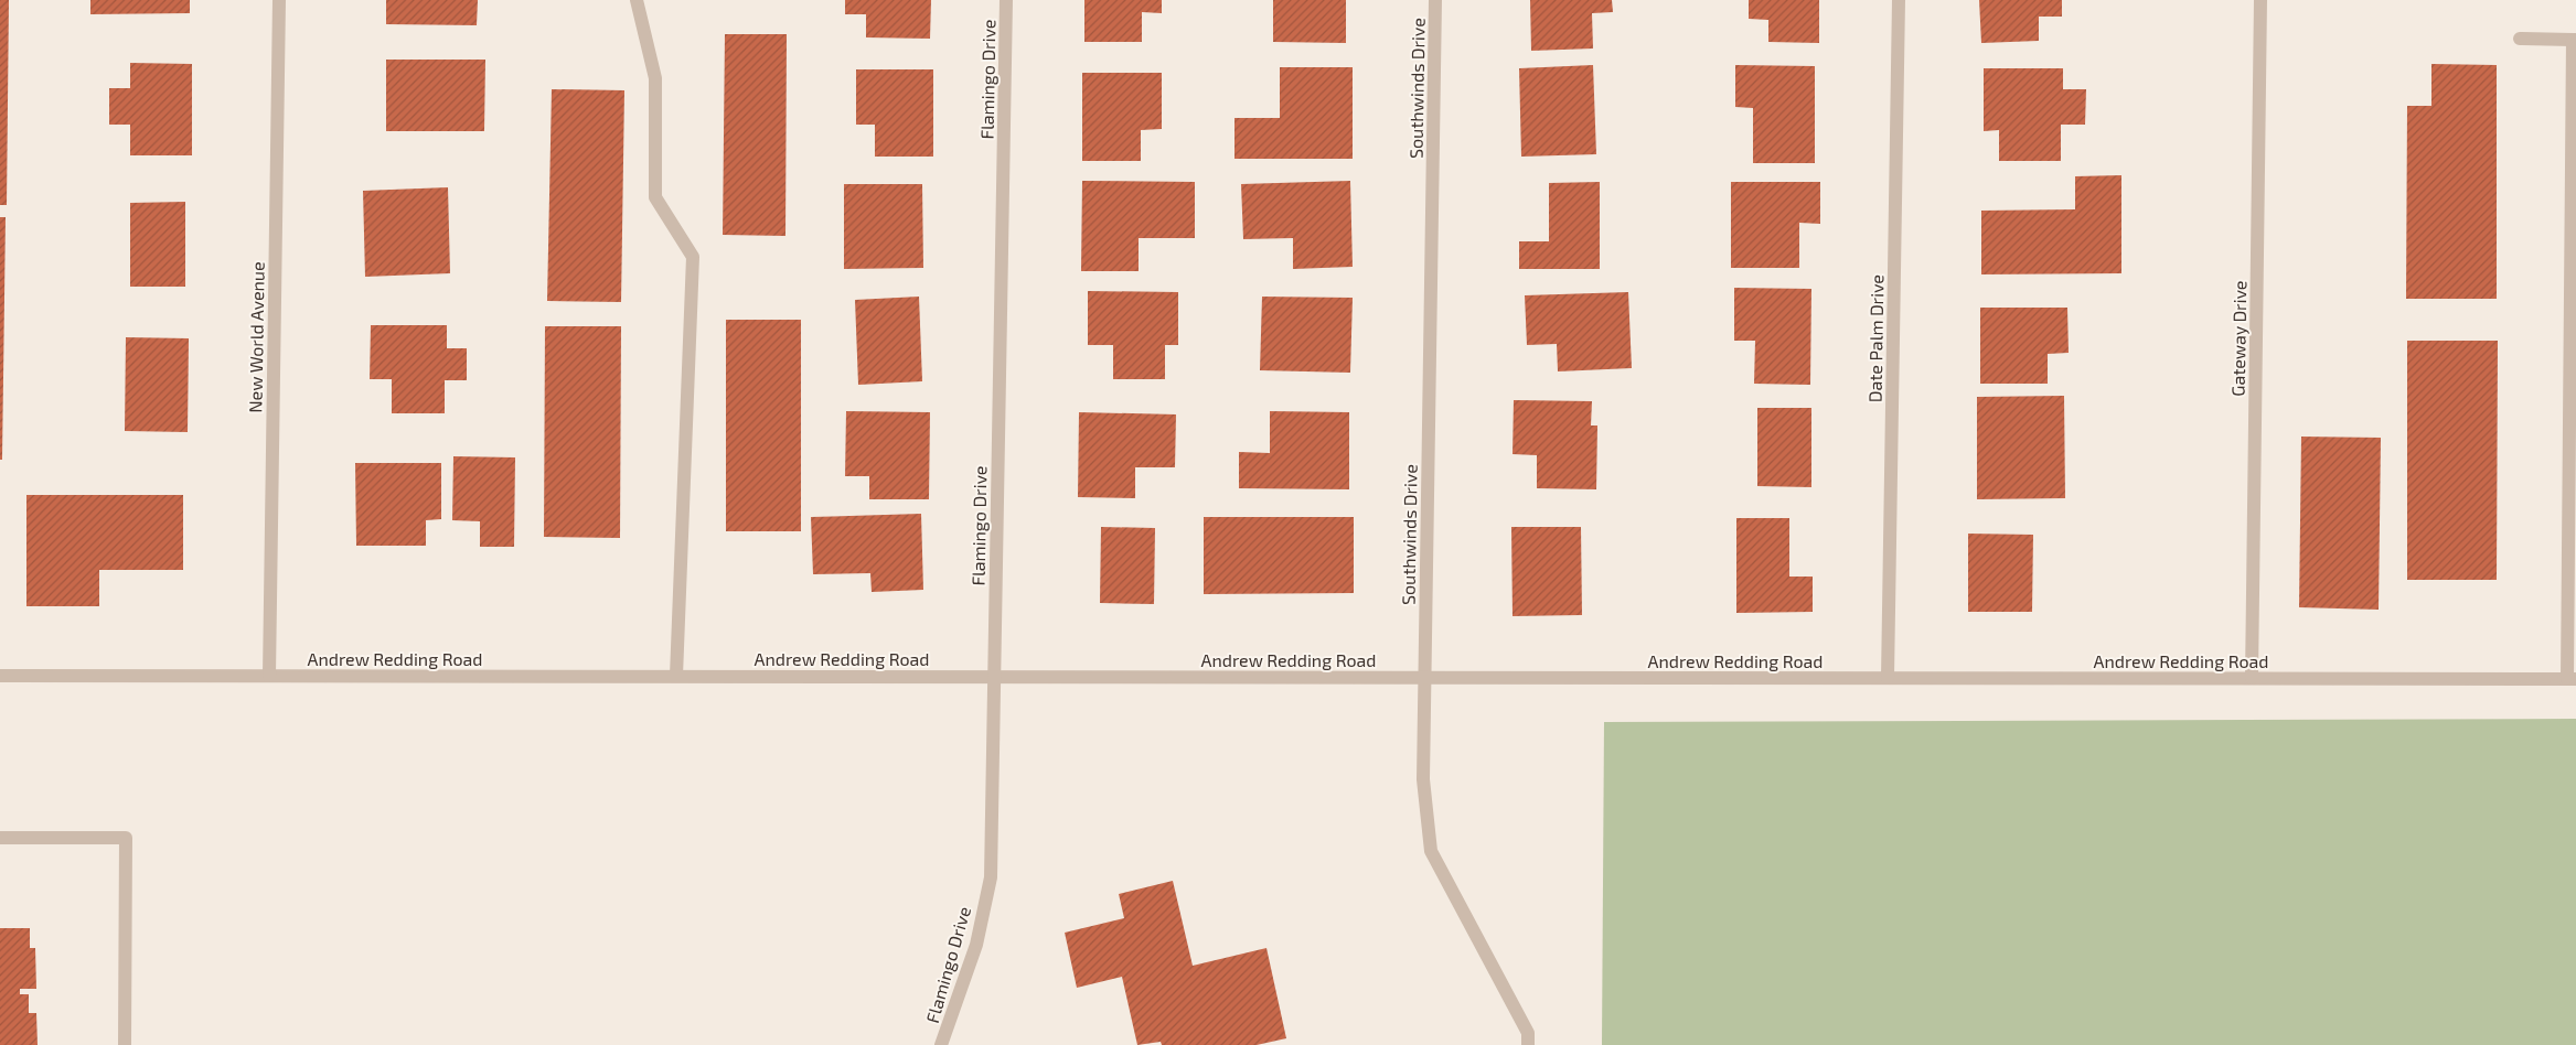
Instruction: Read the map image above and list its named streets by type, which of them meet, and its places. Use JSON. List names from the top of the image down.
{
  "streets": {
    "street": [
      "Flamingo Drive",
      "Southwinds Drive",
      "New World Avenue",
      "Date Palm Drive",
      "Gateway Drive",
      "Andrew Redding Road"
    ]
  },
  "crossings": [
    ["Flamingo Drive", "Andrew Redding Road"],
    ["Southwinds Drive", "Andrew Redding Road"],
    ["New World Avenue", "Andrew Redding Road"],
    ["Date Palm Drive", "Andrew Redding Road"],
    ["Gateway Drive", "Andrew Redding Road"]
  ]
}
